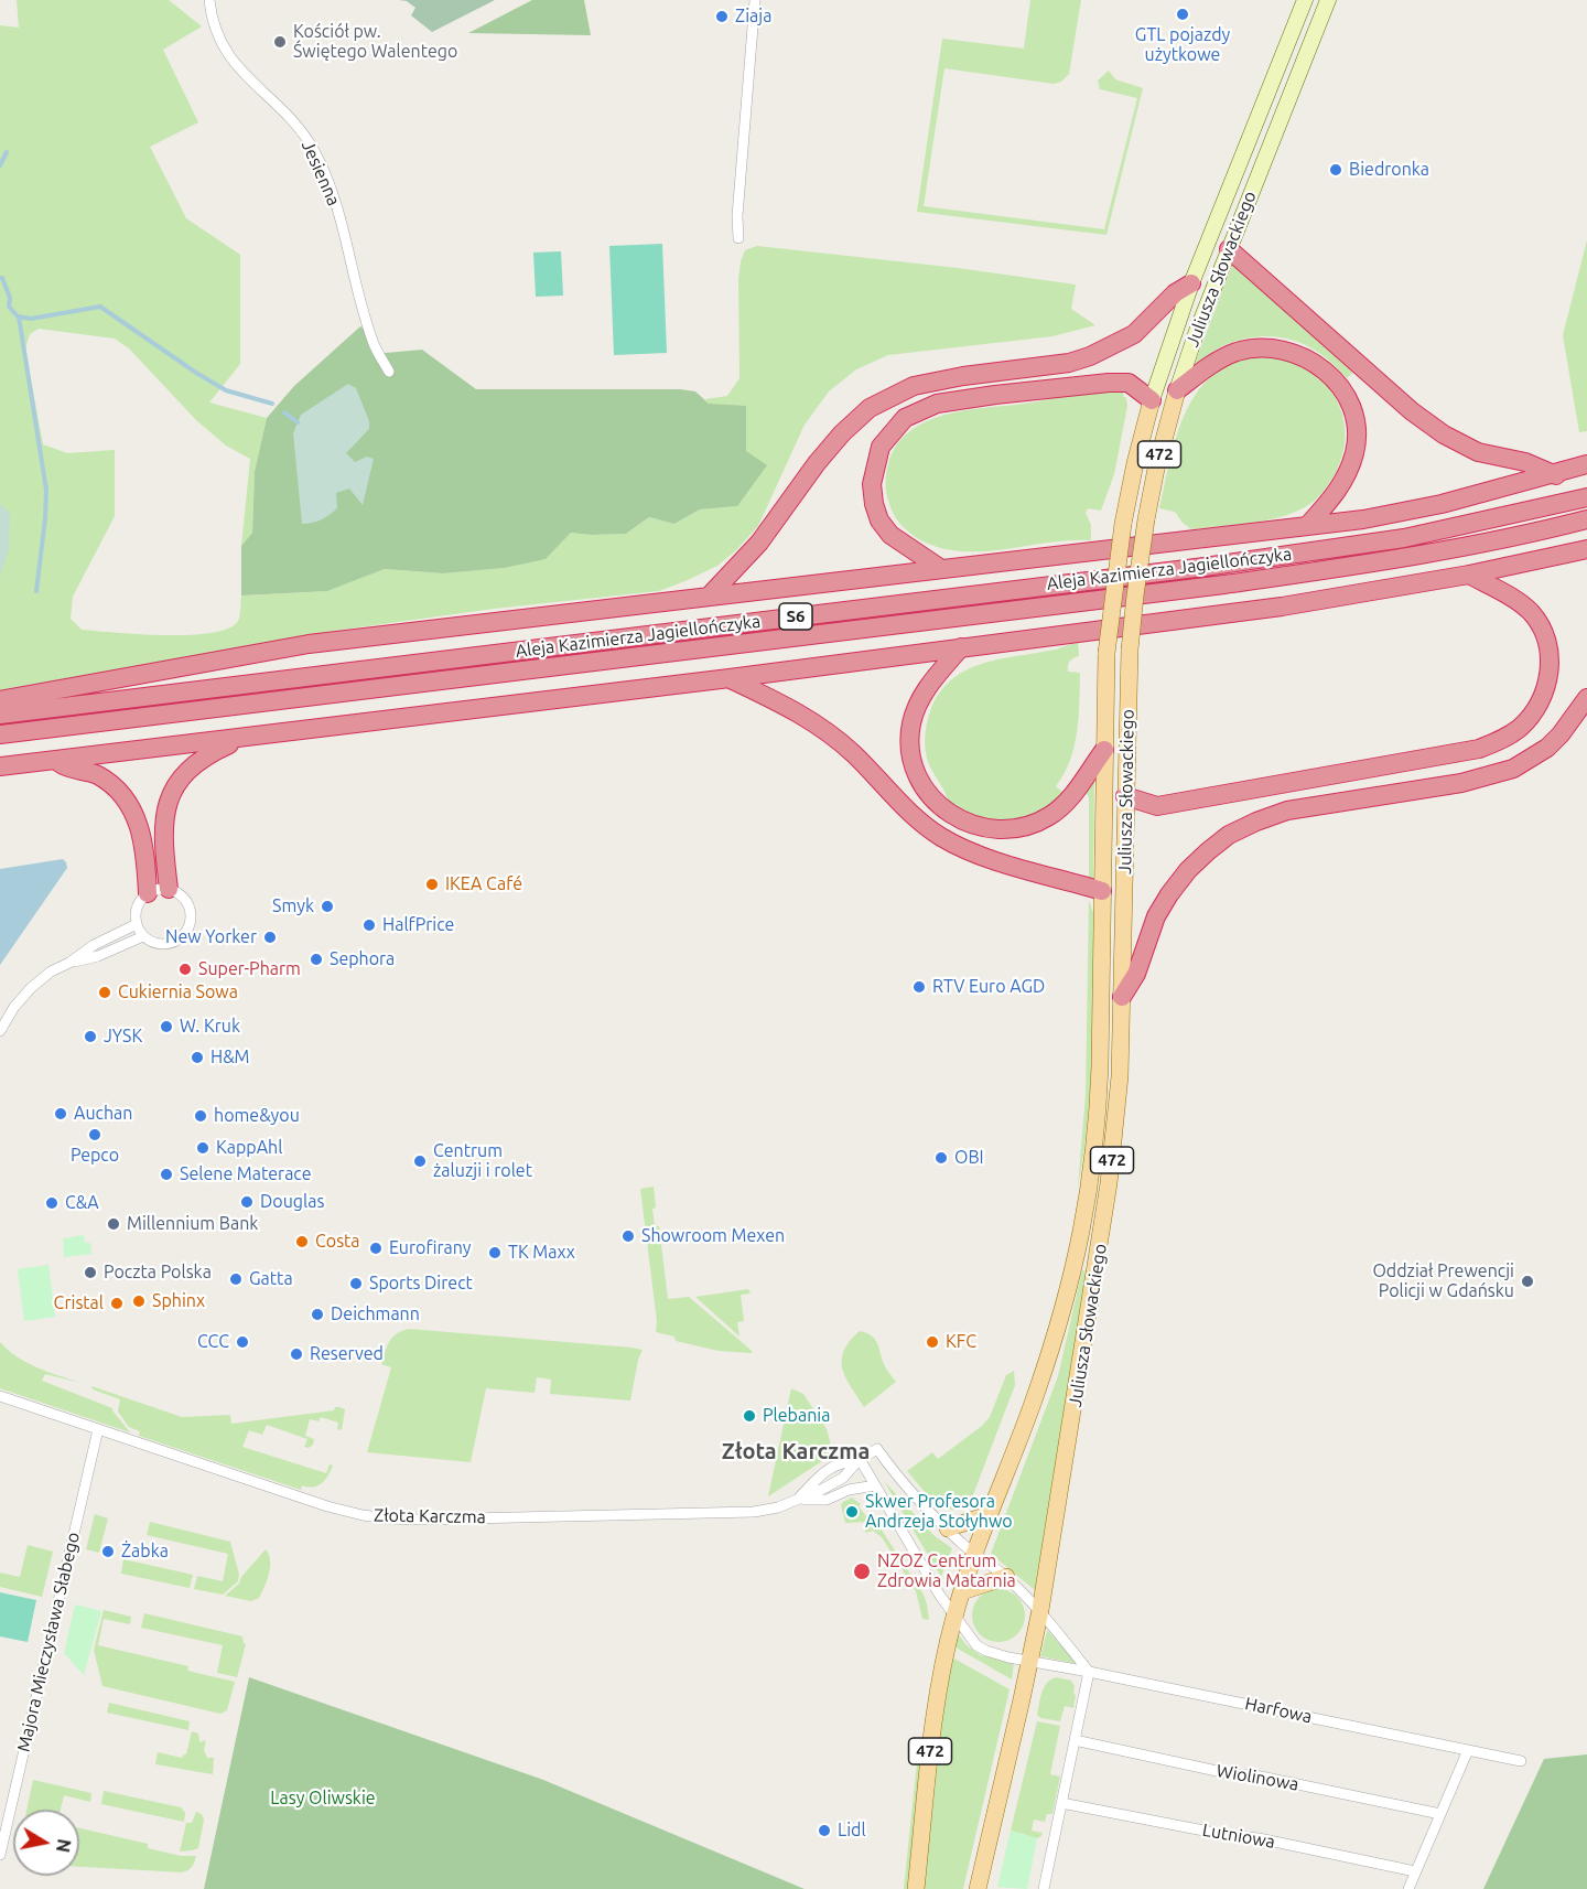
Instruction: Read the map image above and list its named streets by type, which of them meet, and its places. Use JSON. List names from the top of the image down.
{
  "streets": {
    "highway": ["Aleja Kazimierza Jagiellończyka", "S6"],
    "main road": ["Juliusza Słowackiego", "472"],
    "street": [
      "Jesienna",
      "Złota Karczma",
      "Majora Mieczysława Słabego",
      "Harfowa",
      "Wiolinowa",
      "Lutniowa"
    ]
  },
  "crossings": [
    ["Juliusza Słowackiego", "472"],
    ["Juliusza Słowackiego", "Harfowa"],
    ["472", "Harfowa"],
    ["Złota Karczma", "Majora Mieczysława Słabego"]
  ],
  "districts": ["Złota Karczma"],
  "parks": ["Lasy Oliwskie"],
  "places": [
    "GTL pojazdy użytkowe",
    "Ziaja",
    "Kościół pw. Świętego Walentego",
    "Biedronka",
    "IKEA Café",
    "Smyk",
    "HalfPrice",
    "New Yorker",
    "Sephora",
    "Super-Pharm",
    "RTV Euro AGD",
    "Cukiernia Sowa",
    "W. Kruk",
    "JYSK",
    "H&M",
    "Auchan",
    "home&you",
    "Pepco",
    "KappAhl",
    "OBI",
    "Centrum żaluzji i rolet",
    "Selene Materace",
    "Douglas",
    "C&A",
    "Millennium Bank",
    "Showroom Mexen",
    "Costa",
    "Eurofirany",
    "TK Maxx",
    "Poczta Polska",
    "Gatta",
    "Oddział Prewencji Policji w Gdańsku",
    "Sports Direct",
    "Sphinx",
    "Cristal",
    "Deichmann",
    "CCC",
    "KFC",
    "Reserved",
    "Plebania",
    "Skwer Profesora Andrzeja Stołyhwo",
    "Żabka",
    "NZOZ Centrum Zdrowia Matarnia",
    "Lidl"
  ],
  "north": "right"
}
